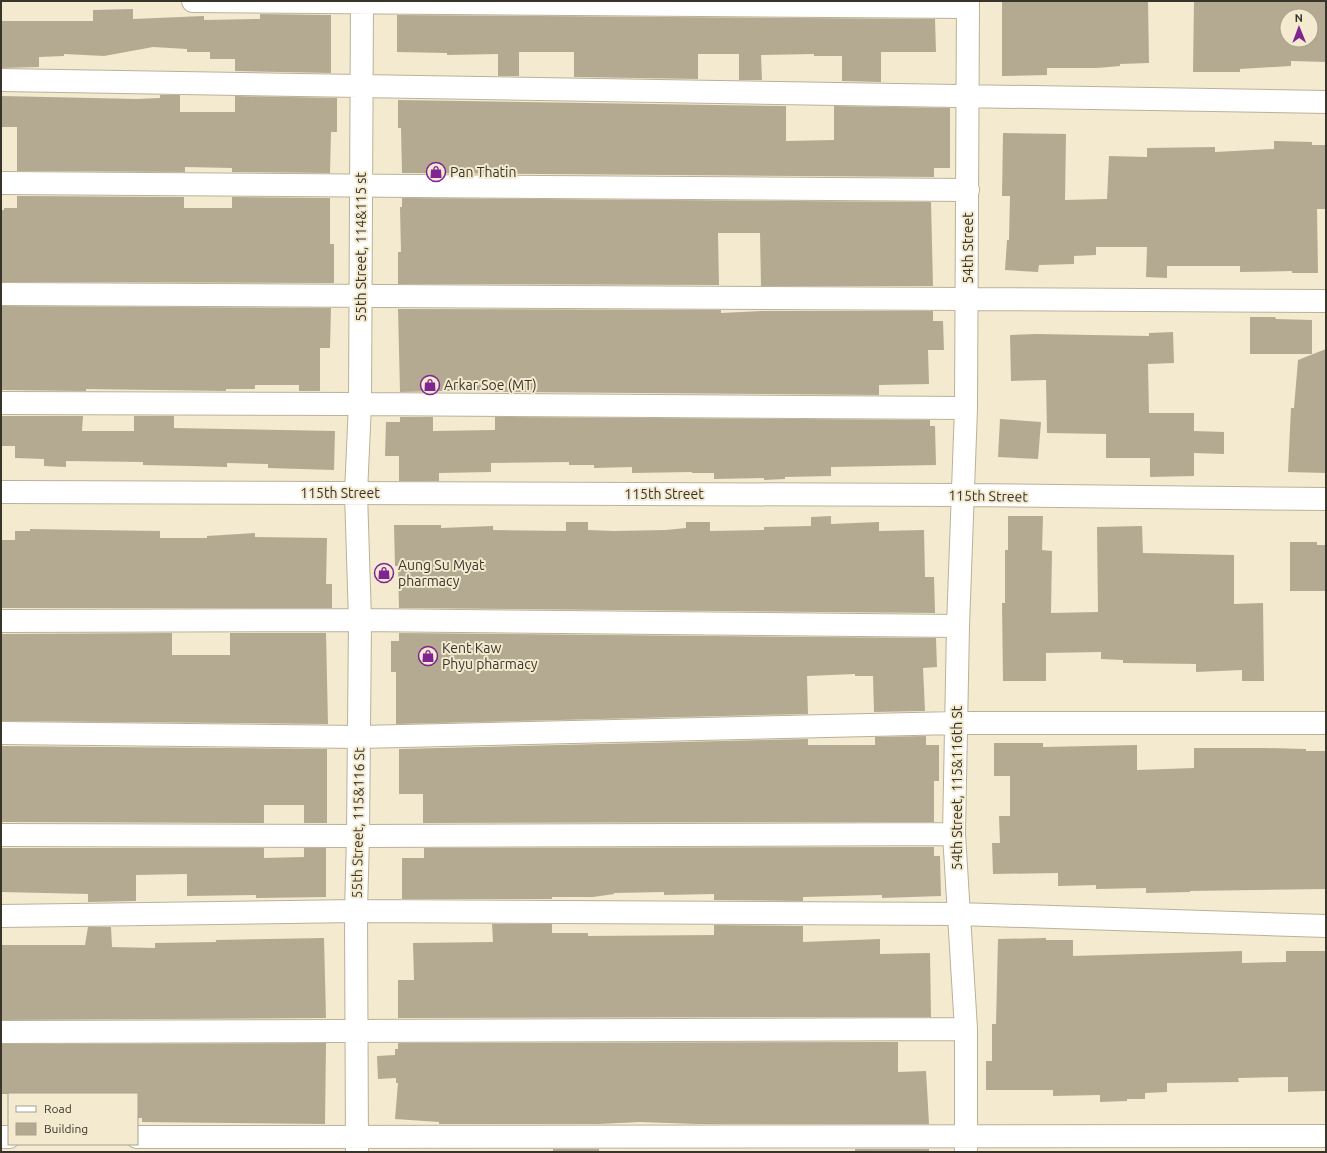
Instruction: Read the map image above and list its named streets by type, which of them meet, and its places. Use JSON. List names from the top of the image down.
{
  "streets": {
    "street": [
      "55th Street, 114&115 st",
      "54th Street",
      "115th Street",
      "54th Street, 115&116th St",
      "55th Street, 115&116 St"
    ]
  },
  "crossings": [
    ["55th Street, 114&115 st", "115th Street"],
    ["55th Street, 114&115 st", "55th Street, 115&116 St"],
    ["54th Street", "115th Street"],
    ["54th Street", "54th Street, 115&116th St"],
    ["115th Street", "54th Street, 115&116th St"],
    ["115th Street", "55th Street, 115&116 St"]
  ],
  "places": {
    "shop": [
      "Pan Thatin",
      "Arkar Soe (MT)",
      "Aung Su Myat pharmacy",
      "Kent Kaw Phyu pharmacy"
    ]
  },
  "legend": ["Road", "Building"],
  "north": "top"
}
